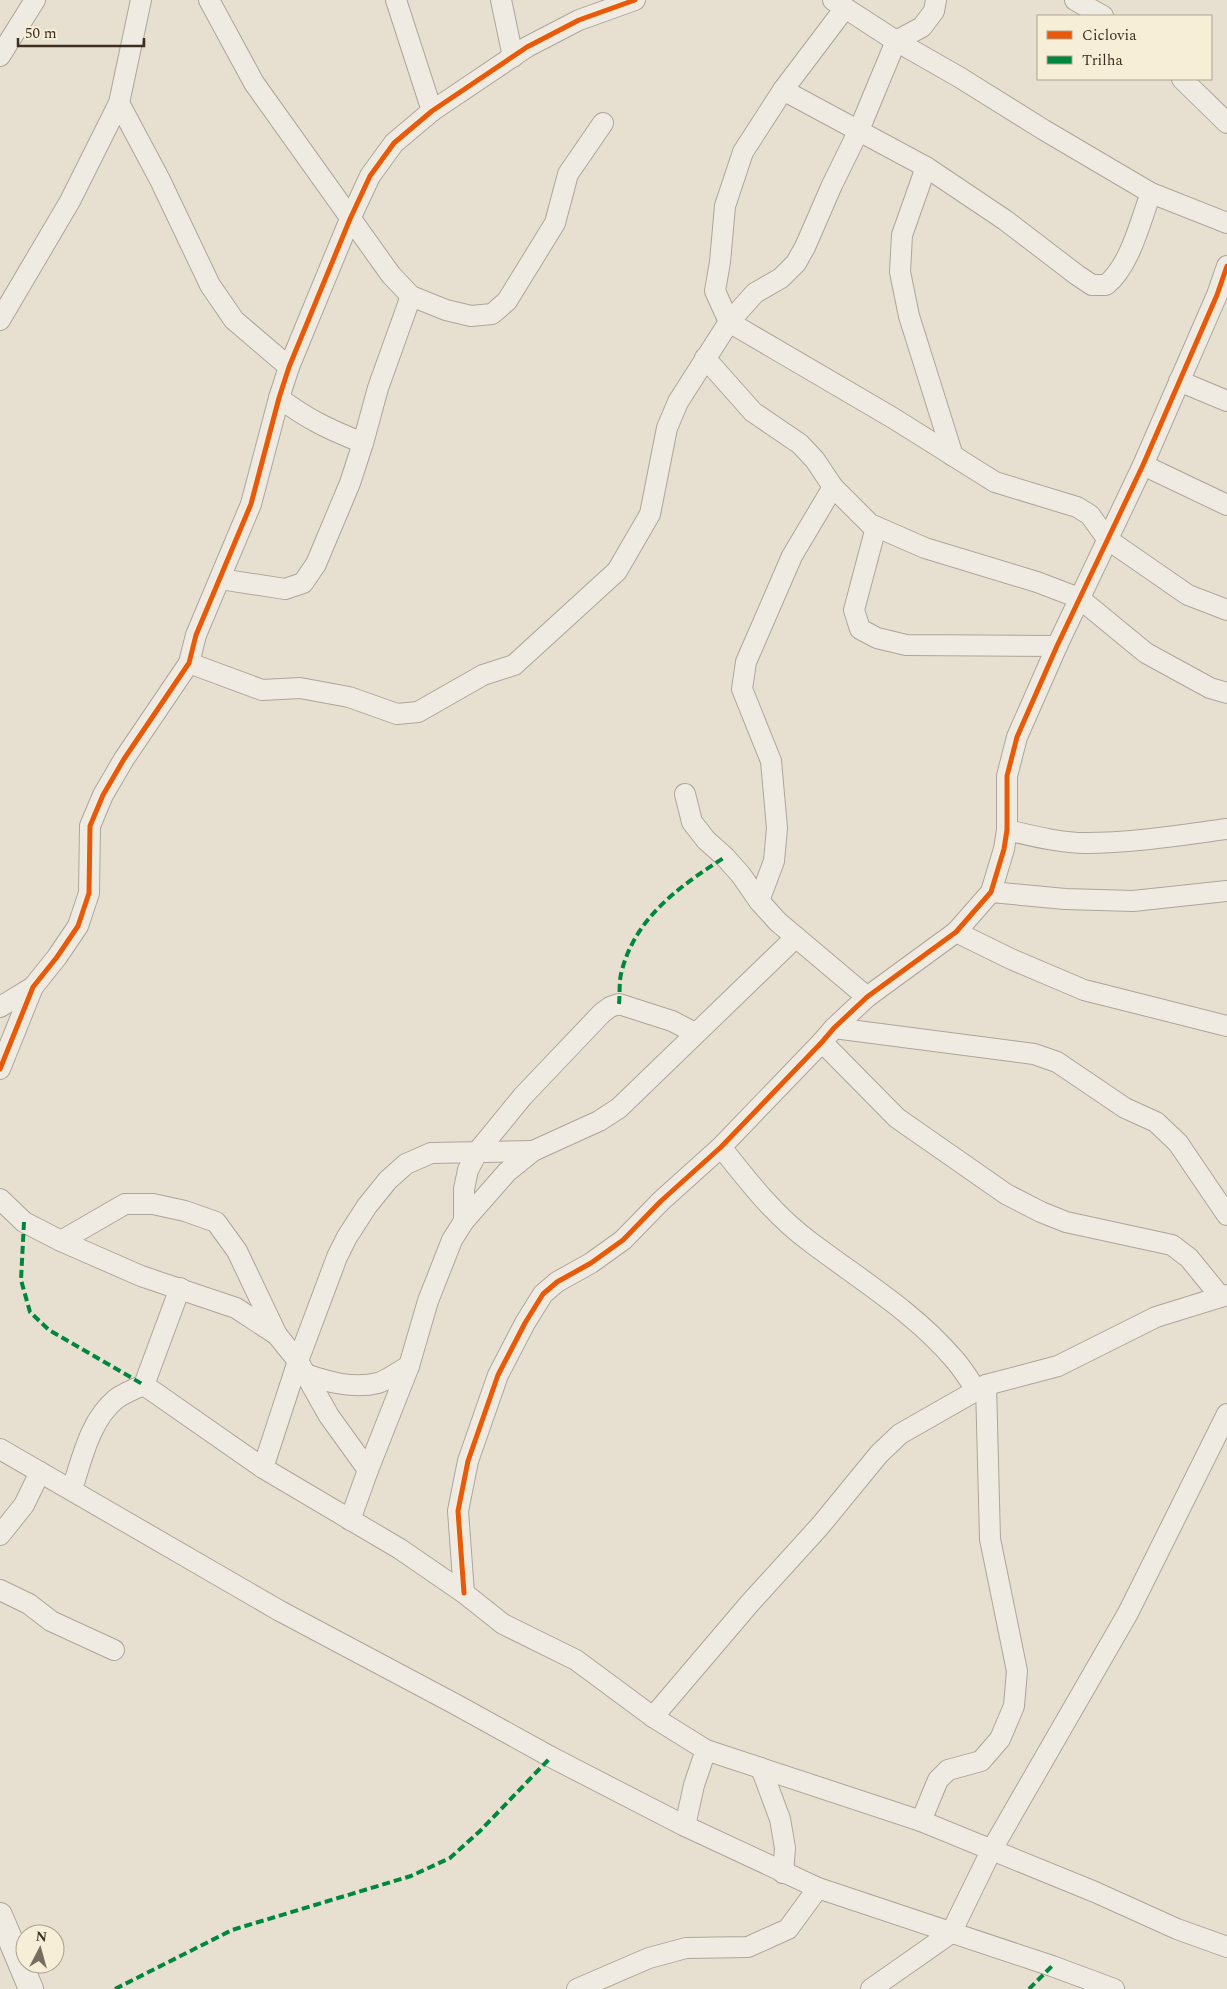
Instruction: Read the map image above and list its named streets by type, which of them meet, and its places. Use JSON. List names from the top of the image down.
{
  "legend": ["Ciclovia", "Trilha"],
  "scale_bar": "50 m",
  "north": "top"
}
